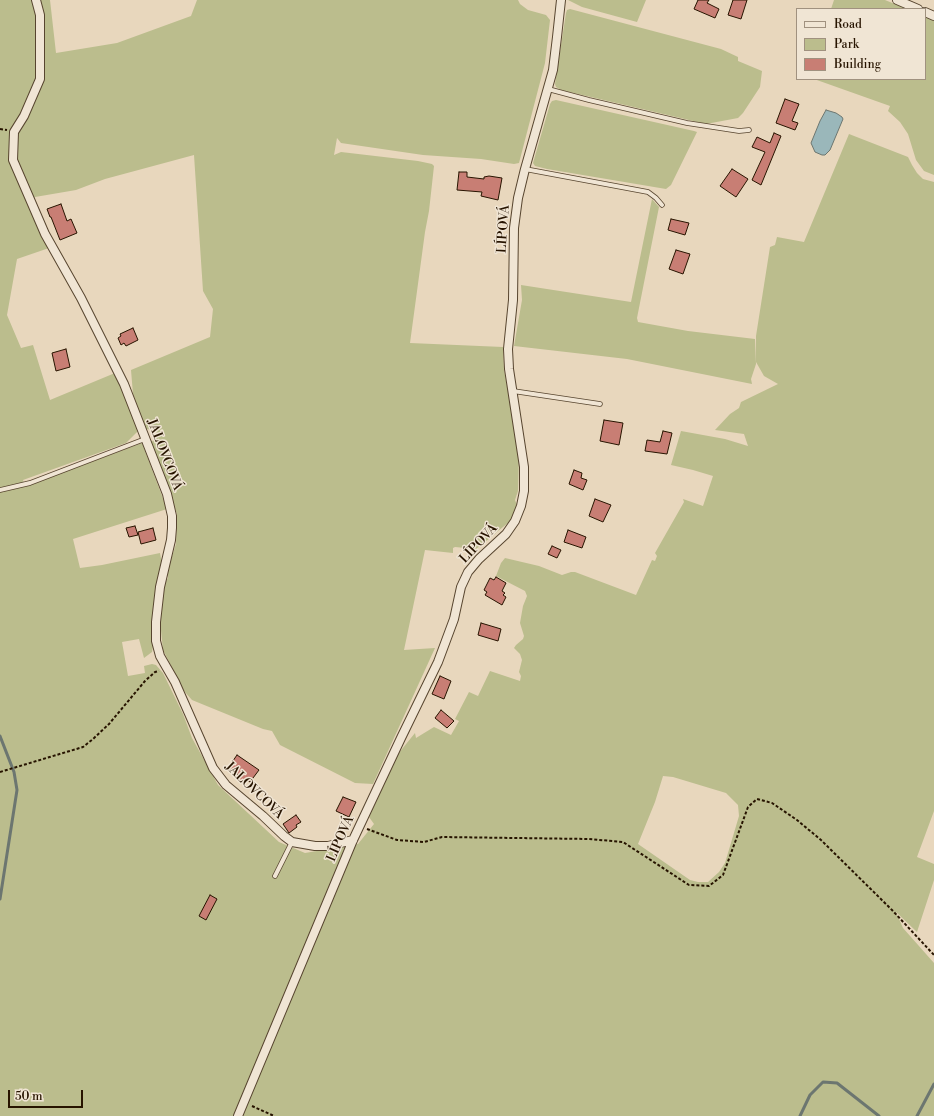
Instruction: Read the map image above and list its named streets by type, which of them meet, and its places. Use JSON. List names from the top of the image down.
{
  "streets": {
    "street": ["LÍPOVÁ", "JALOVCOVÁ"]
  },
  "crossings": [
    ["LÍPOVÁ", "JALOVCOVÁ"]
  ],
  "legend": ["Road", "Park", "Building"],
  "scale_bar": "50 m"
}
